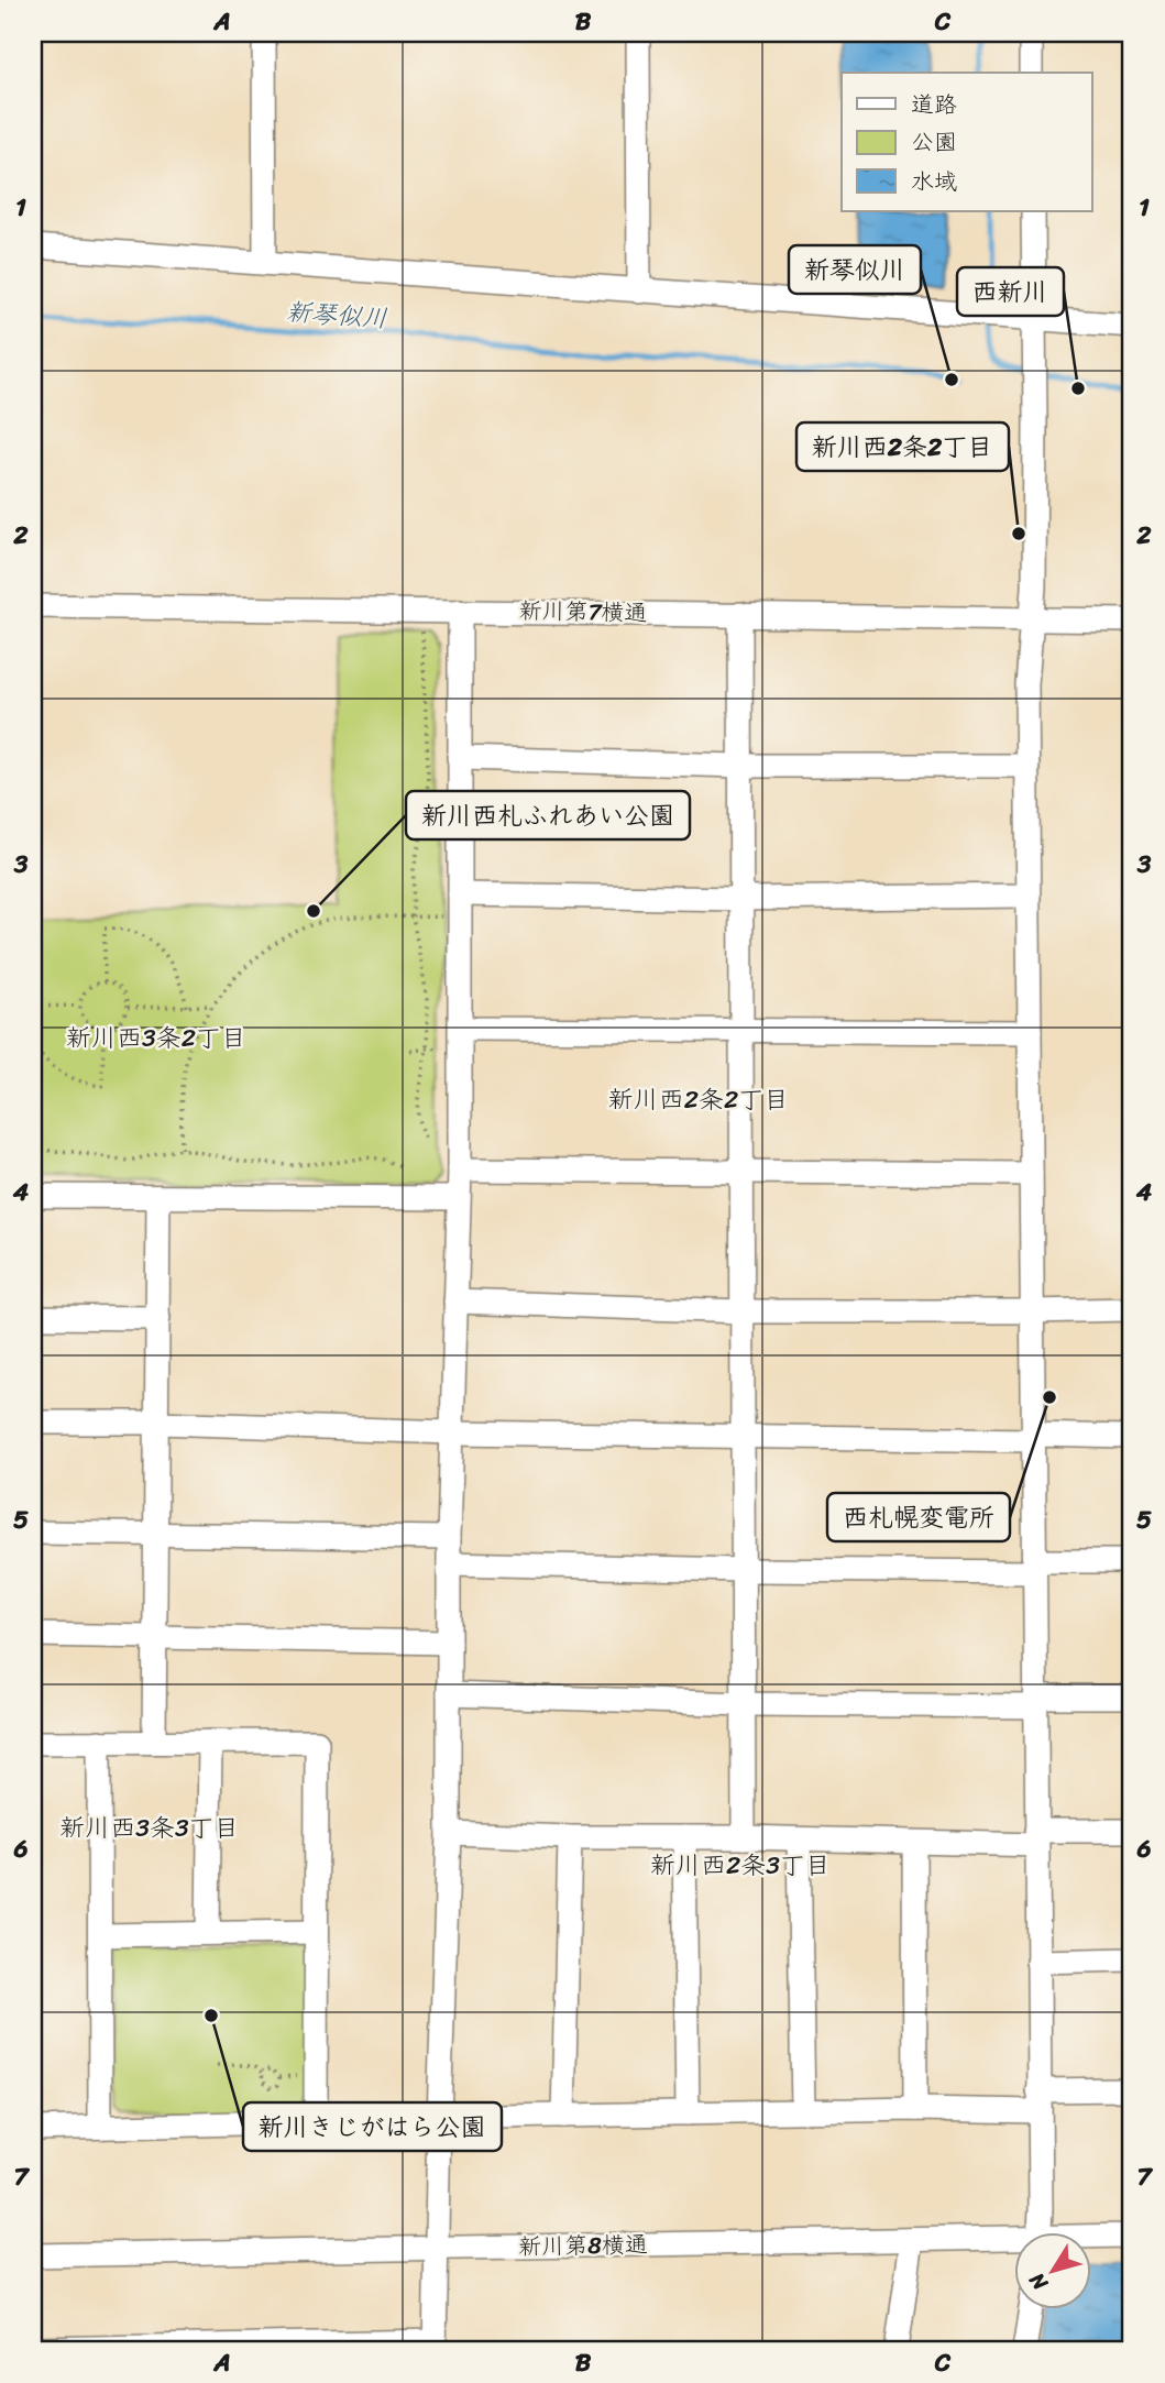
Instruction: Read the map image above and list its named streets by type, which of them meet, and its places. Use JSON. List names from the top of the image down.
{
  "streets": {
    "street": ["新川第7横通", "新川第8横通"]
  },
  "districts": [
    "新川西3条2丁目",
    "新川西2条2丁目",
    "新川西3条3丁目",
    "新川西2条3丁目"
  ],
  "water": ["新琴似川"],
  "places": [
    "新琴似川",
    "西新川",
    "新川西2条2丁目",
    "新川西札ふれあい公園",
    "西札幌変電所",
    "新川きじがはら公園"
  ],
  "legend": ["道路", "公園", "水域"],
  "north": "bottom left",
  "grid": {
    "columns": ["A", "B", "C"],
    "rows": [
      "1",
      "2",
      "3",
      "4",
      "5",
      "6",
      "7"
    ]
  }
}
